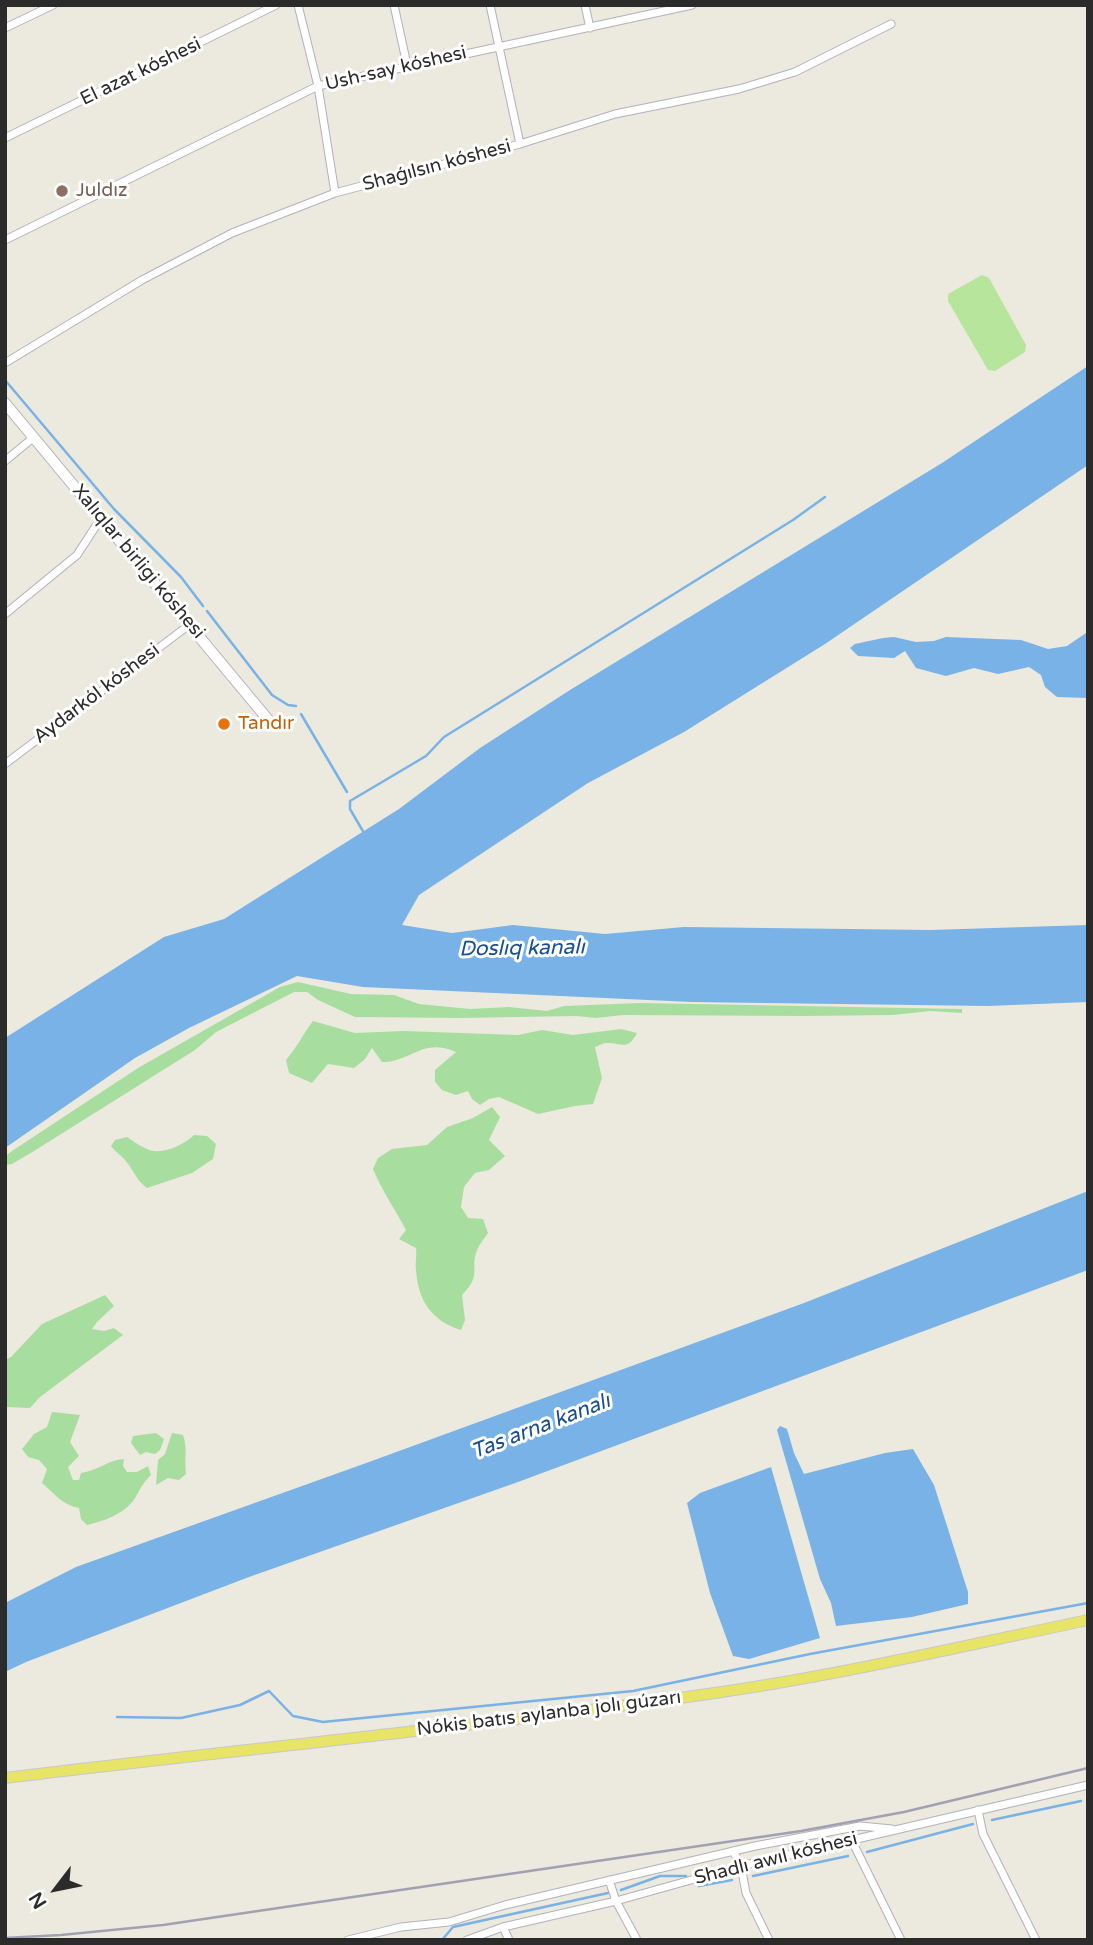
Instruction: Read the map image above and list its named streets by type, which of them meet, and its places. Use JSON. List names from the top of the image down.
{
  "streets": {
    "main road": ["Nókis batıs aylanba jolı gúzarı"],
    "street": [
      "Ush-say kóshesi",
      "El azat kóshesi",
      "Shaǵılsın kóshesi",
      "Xalıqlar birligi kóshesi",
      "Aydarkól kóshesi",
      "Shadlı awıl kóshesi"
    ]
  },
  "crossings": [
    ["Xalıqlar birligi kóshesi", "Aydarkól kóshesi"]
  ],
  "water": ["Doslıq kanalı", "Tas arna kanalı"],
  "places": ["Juldız", "Tandır"],
  "north": "bottom left"
}
